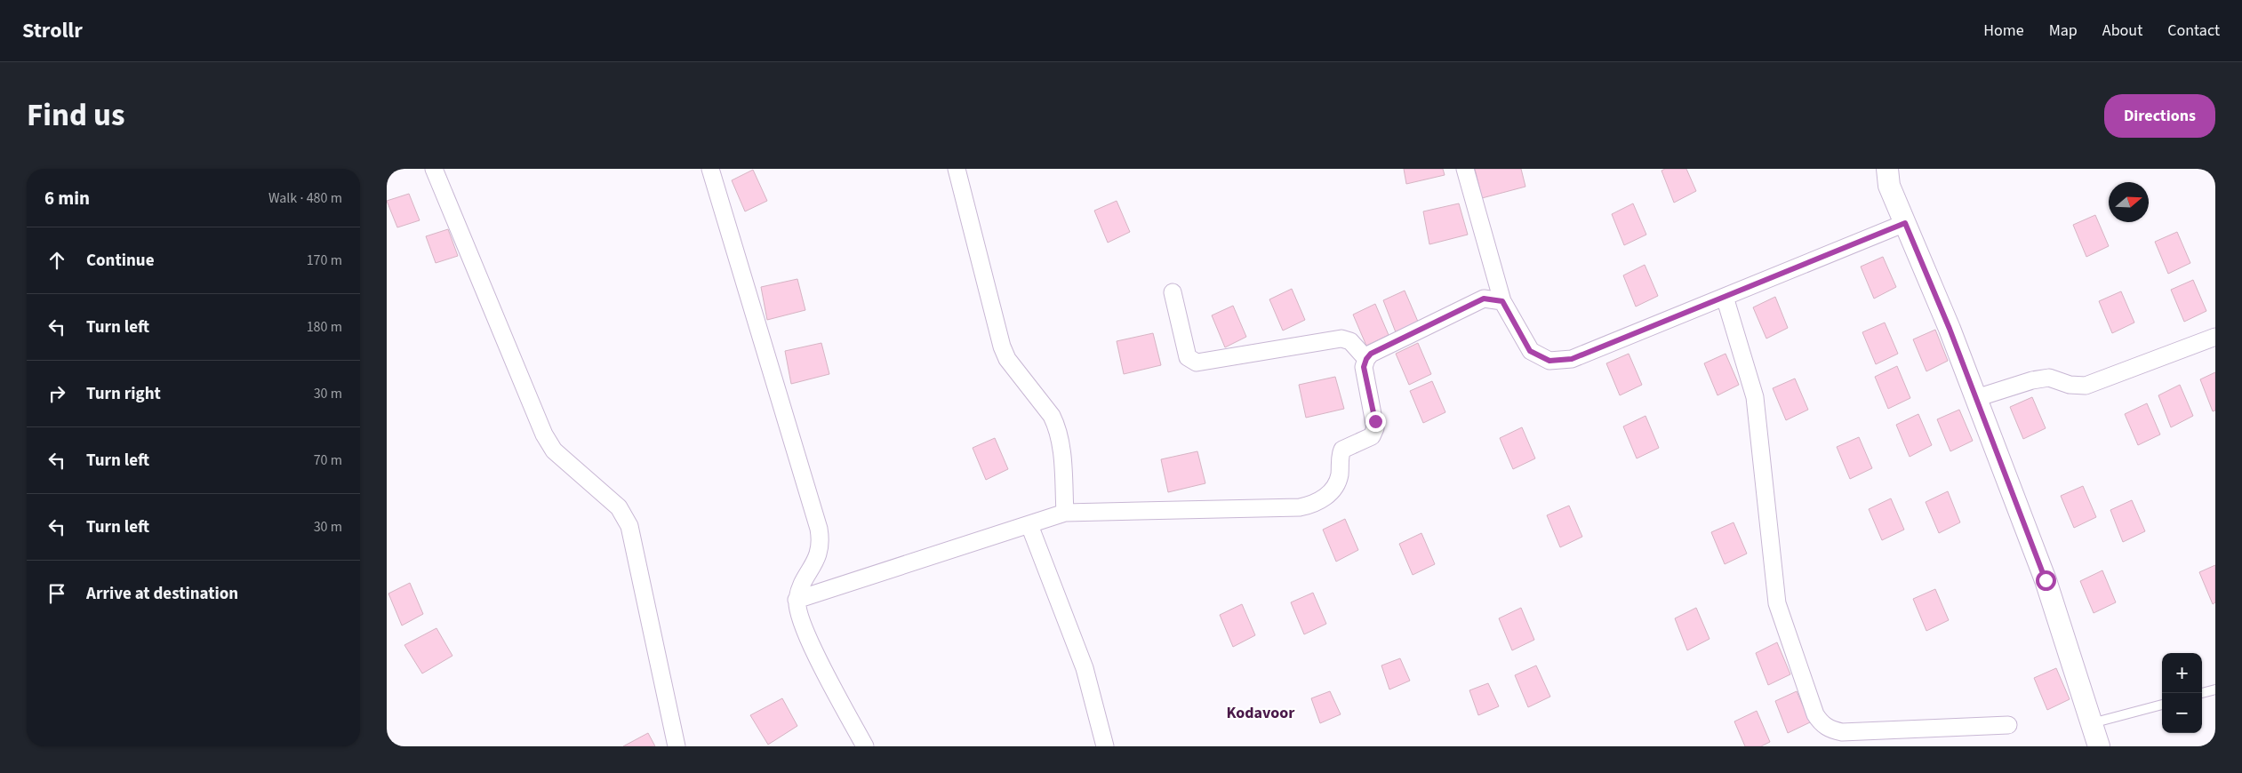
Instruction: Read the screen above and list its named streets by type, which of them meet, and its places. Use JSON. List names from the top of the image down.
{
  "districts": ["Kodavoor"],
  "north": "right",
  "page": {
    "header": "Strollr",
    "nav": [
      "Home",
      "Map",
      "About",
      "Contact"
    ],
    "title": "Find us",
    "buttons": "Directions",
    "heading": ["6 min", "Walk · 480 m"],
    "list": [
      ["Continue", "170 m"],
      ["Turn left", "180 m"],
      ["Turn right", "30 m"],
      ["Turn left", "70 m"],
      ["Turn left", "30 m"],
      "Arrive at destination"
    ],
    "map_buttons": ["+", "−"]
  }
}
